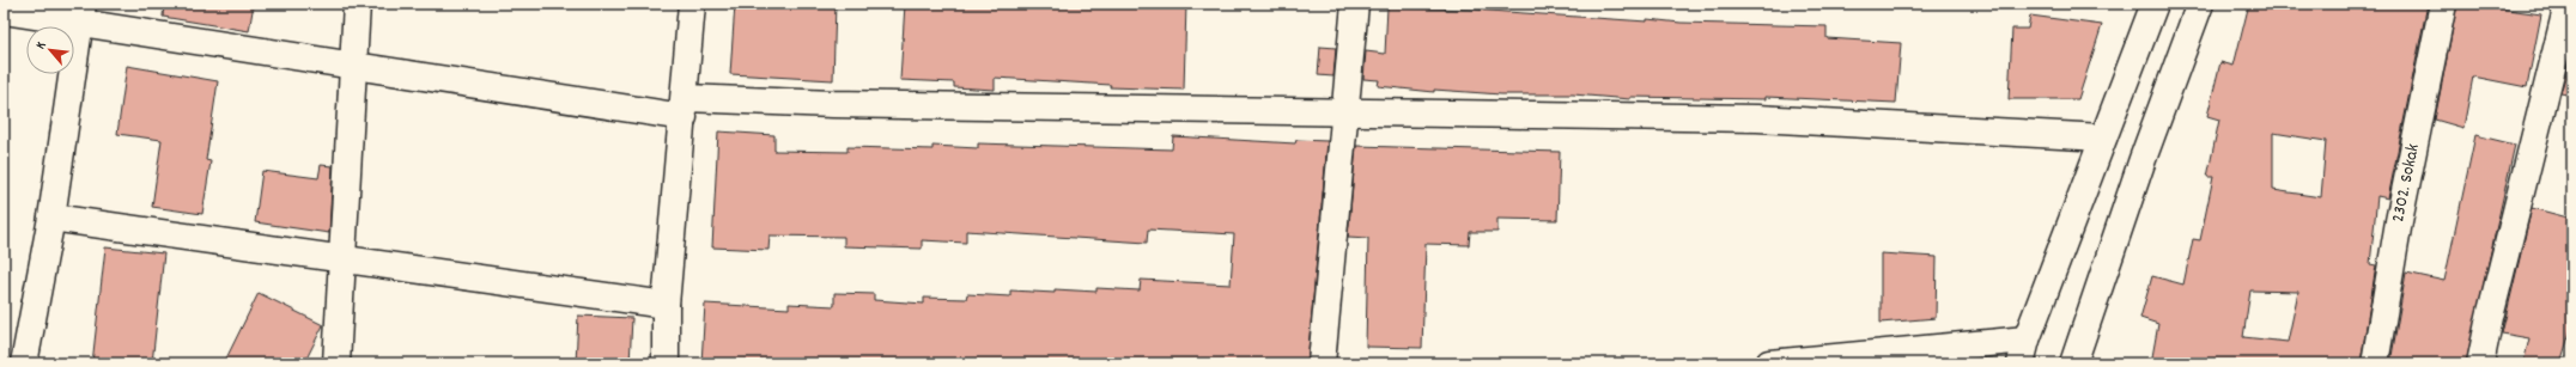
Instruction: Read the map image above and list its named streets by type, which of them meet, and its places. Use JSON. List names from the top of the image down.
{
  "streets": {
    "street": ["2302. Sokak"]
  },
  "north": "top left"
}
